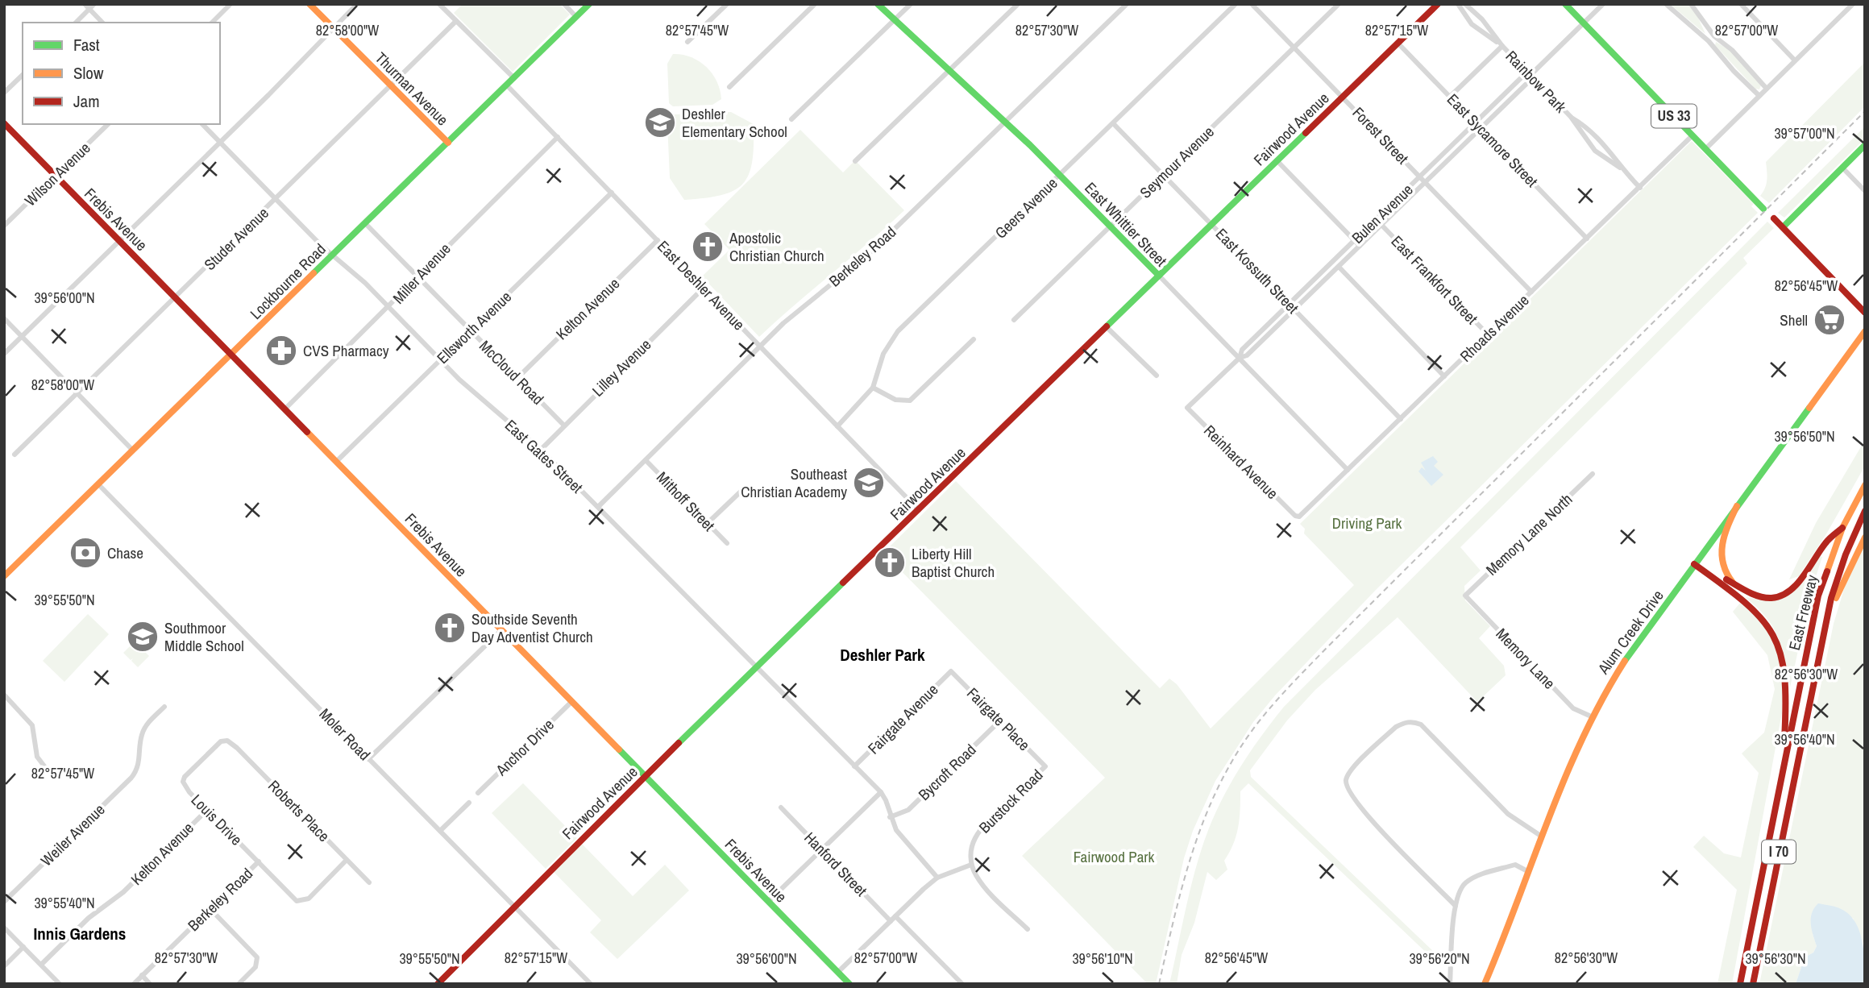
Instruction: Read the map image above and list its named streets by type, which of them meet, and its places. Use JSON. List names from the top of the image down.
{
  "streets": {
    "main road": [
      "Thurman Avenue",
      "US 33",
      "Fairwood Avenue",
      "Frebis Avenue",
      "East Whittier Street",
      "Lockbourne Road",
      "East Freeway",
      "Alum Creek Drive",
      "I 70"
    ],
    "street": [
      "Rainbow Park",
      "Forest Street",
      "East Sycamore Street",
      "Seymour Avenue",
      "Wilson Avenue",
      "Geers Avenue",
      "Bulen Avenue",
      "Studer Avenue",
      "Berkeley Road",
      "East Kossuth Street",
      "Miller Avenue",
      "East Frankfort Street",
      "East Deshler Avenue",
      "Kelton Avenue",
      "Ellsworth Avenue",
      "Rhoads Avenue",
      "Lilley Avenue",
      "McCloud Road",
      "East Gates Street",
      "Reinhard Avenue",
      "Mithoff Street",
      "Memory Lane North",
      "Memory Lane",
      "Fairgate Avenue",
      "Fairgate Place",
      "Moler Road",
      "Anchor Drive",
      "Bycroft Road",
      "Burstock Road",
      "Roberts Place",
      "Louis Drive",
      "Weiler Avenue",
      "Hanford Street"
    ]
  },
  "crossings": [
    ["Rainbow Park", "Bulen Avenue"],
    ["Rainbow Park", "Rhoads Avenue"],
    ["Thurman Avenue", "Studer Avenue"],
    ["Thurman Avenue", "Lockbourne Road"],
    ["US 33", "Bulen Avenue"],
    ["US 33", "Rhoads Avenue"],
    ["Fairwood Avenue", "Forest Street"],
    ["Fairwood Avenue", "East Sycamore Street"],
    ["Fairwood Avenue", "Frebis Avenue"],
    ["Fairwood Avenue", "East Whittier Street"],
    ["Fairwood Avenue", "East Kossuth Street"],
    ["Fairwood Avenue", "East Deshler Avenue"],
    ["Fairwood Avenue", "East Gates Street"],
    ["Fairwood Avenue", "Moler Road"],
    ["Forest Street", "Seymour Avenue"],
    ["Forest Street", "Bulen Avenue"],
    ["Forest Street", "Rhoads Avenue"],
    ["East Sycamore Street", "Bulen Avenue"],
    ["East Sycamore Street", "Rhoads Avenue"],
    ["Seymour Avenue", "East Whittier Street"],
    ["Seymour Avenue", "East Kossuth Street"],
    ["Wilson Avenue", "Frebis Avenue"],
    ["Geers Avenue", "East Whittier Street"],
    ["Geers Avenue", "East Kossuth Street"],
    ["Geers Avenue", "East Deshler Avenue"],
    ["Bulen Avenue", "East Whittier Street"],
    ["Bulen Avenue", "East Kossuth Street"],
    ["Bulen Avenue", "East Frankfort Street"],
    ["Bulen Avenue", "Reinhard Avenue"],
    ["Frebis Avenue", "Studer Avenue"],
    ["Frebis Avenue", "Miller Avenue"],
    ["Frebis Avenue", "Lockbourne Road"],
    ["Frebis Avenue", "Ellsworth Avenue"],
    ["Frebis Avenue", "Anchor Drive"],
    ["East Whittier Street", "Berkeley Road"],
    ["East Whittier Street", "Rhoads Avenue"],
    ["Studer Avenue", "East Gates Street"],
    ["Berkeley Road", "East Deshler Avenue"],
    ["Berkeley Road", "East Gates Street"],
    ["Berkeley Road", "Mithoff Street"],
    ["Berkeley Road", "Louis Drive"],
    ["East Kossuth Street", "Rhoads Avenue"],
    ["Miller Avenue", "East Deshler Avenue"],
    ["Miller Avenue", "McCloud Road"],
    ["Miller Avenue", "East Gates Street"],
    ["East Frankfort Street", "Rhoads Avenue"],
    ["Lockbourne Road", "East Deshler Avenue"],
    ["Lockbourne Road", "McCloud Road"],
    ["Lockbourne Road", "East Gates Street"],
    ["Lockbourne Road", "Moler Road"],
    ["East Deshler Avenue", "Kelton Avenue"],
    ["East Deshler Avenue", "Ellsworth Avenue"],
    ["East Deshler Avenue", "Lilley Avenue"],
    ["Kelton Avenue", "McCloud Road"],
    ["Kelton Avenue", "Louis Drive"],
    ["Ellsworth Avenue", "McCloud Road"],
    ["Ellsworth Avenue", "East Gates Street"],
    ["Rhoads Avenue", "Reinhard Avenue"],
    ["Lilley Avenue", "McCloud Road"],
    ["Lilley Avenue", "East Gates Street"],
    ["East Gates Street", "Fairgate Avenue"],
    ["East Gates Street", "Bycroft Road"],
    ["Memory Lane North", "Memory Lane"],
    ["Alum Creek Drive", "Memory Lane"],
    ["Fairgate Avenue", "Fairgate Place"],
    ["Fairgate Place", "Bycroft Road"],
    ["Fairgate Place", "Burstock Road"],
    ["Roberts Place", "Louis Drive"]
  ],
  "districts": ["Deshler Park", "Innis Gardens"],
  "parks": ["Driving Park", "Fairwood Park"],
  "places": {
    "school or university": ["Deshler Elementary School", "Southeast Christian Academy", "Southmoor Middle School"],
    "church": ["Apostolic Christian Church", "Liberty Hill Baptist Church", "Southside Seventh Day Adventist Church"],
    "supermarket": ["Shell"],
    "pharmacy": ["CVS Pharmacy"],
    "bank": ["Chase"]
  },
  "legend": ["Fast", "Slow", "Jam"],
  "coordinates": [
    "82°58'00\"W",
    "82°57'30\"W",
    "82°57'15\"W",
    "82°57'00\"W",
    "82°57'45\"W",
    "39°57'00\"N",
    "82°56'45\"W",
    "39°56'00\"N",
    "39°56'50\"N",
    "39°55'50\"N",
    "82°56'30\"W",
    "39°56'40\"N",
    "39°55'40\"N",
    "39°56'10\"N",
    "39°56'20\"N",
    "39°56'30\"N"
  ]
}
